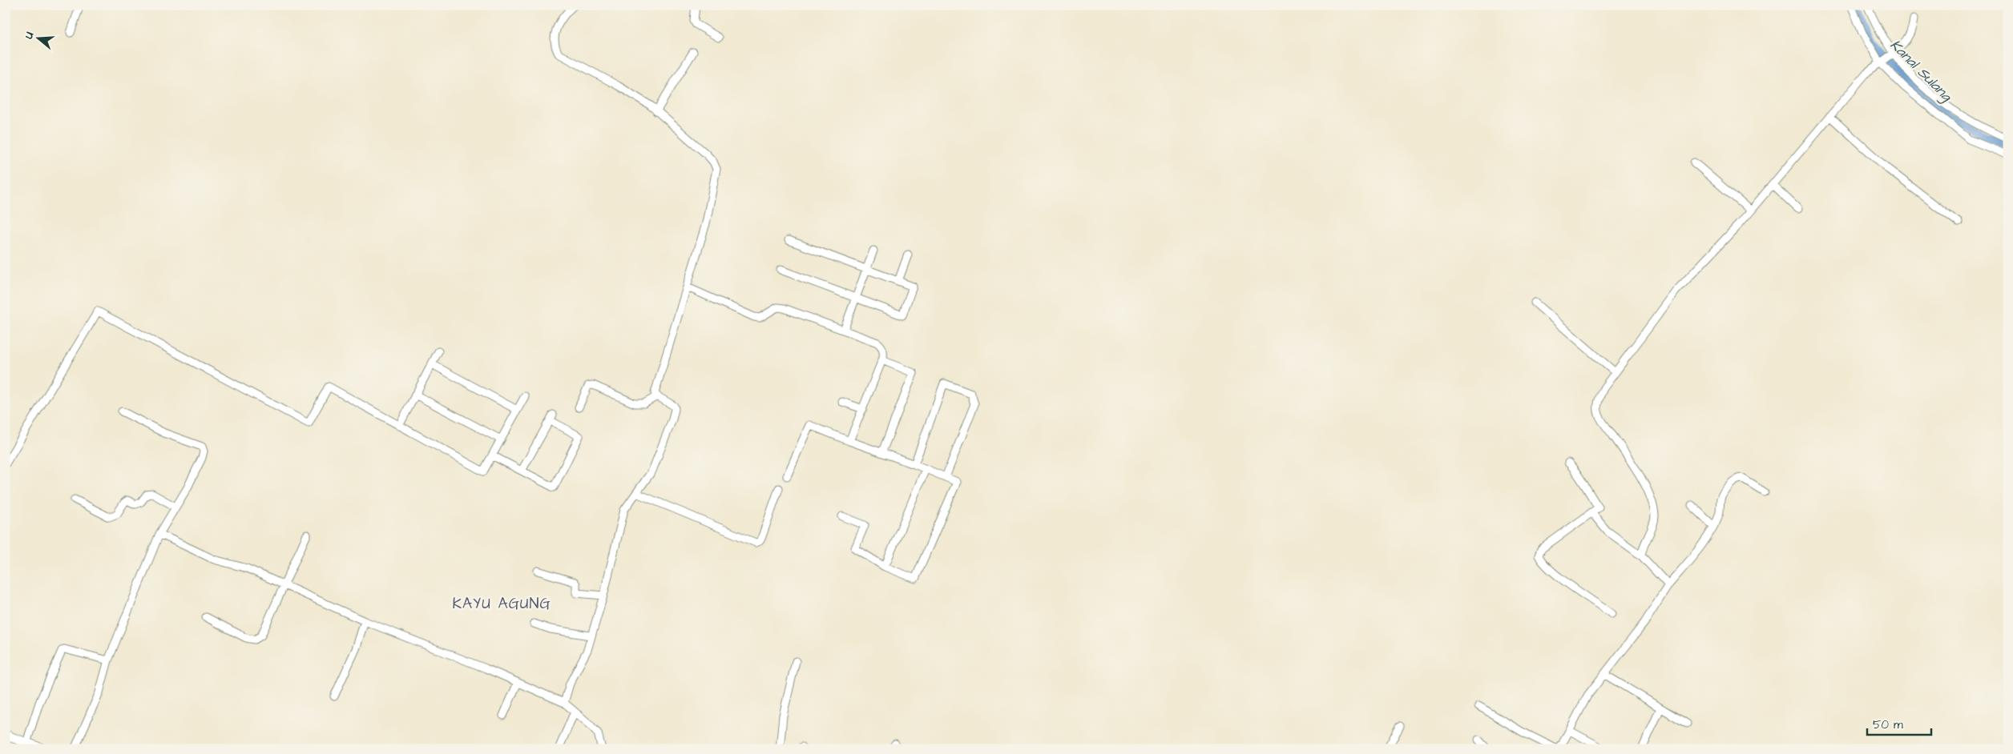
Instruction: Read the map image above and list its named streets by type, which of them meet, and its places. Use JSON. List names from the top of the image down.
{
  "districts": ["KAYU AGUNG"],
  "water": ["Kanal Sulang"],
  "scale_bar": "50 m",
  "north": "left"
}
